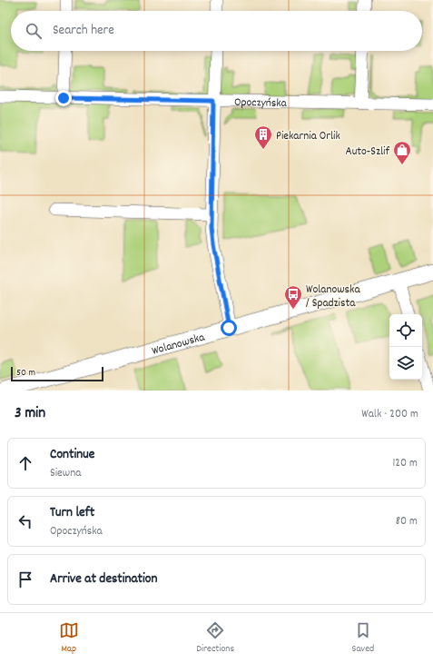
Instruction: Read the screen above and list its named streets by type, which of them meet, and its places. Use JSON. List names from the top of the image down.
{
  "streets": {
    "street": ["Opoczyńska", "Wolanowska"]
  },
  "places": {
    "building": ["Piekarnia Orlik"],
    "shop": ["Auto-Szlif"],
    "bus stop": ["Wolanowska / Spadzista"]
  },
  "scale_bar": "50 m",
  "page": {
    "search": "Search here",
    "scale": "50 m",
    "heading": ["3 min", "Walk · 200 m"],
    "list": [
      ["Continue", "Siewna", "120 m"],
      ["Turn left", "Opoczyńska", "80 m"],
      "Arrive at destination"
    ],
    "nav": ["Map", "Directions", "Saved"]
  }
}
